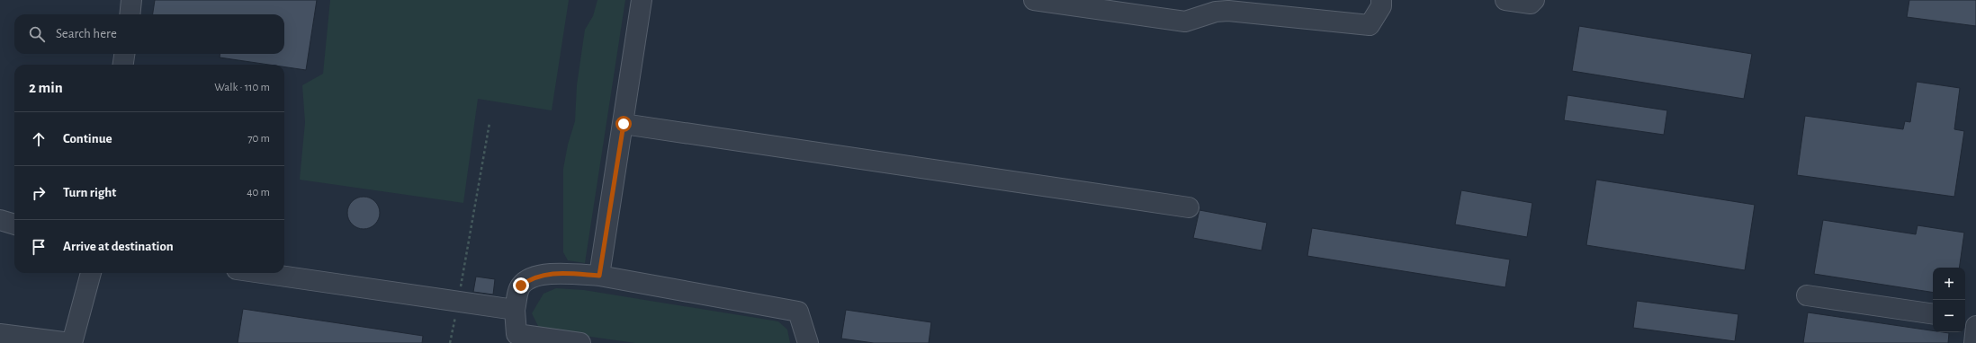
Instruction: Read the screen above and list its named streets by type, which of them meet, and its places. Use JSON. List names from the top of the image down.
{
  "page": {
    "search": "Search here",
    "heading": ["2 min", "Walk · 110 m"],
    "list": [
      ["Continue", "70 m"],
      ["Turn right", "40 m"],
      "Arrive at destination"
    ],
    "map_buttons": ["+", "−"]
  }
}
